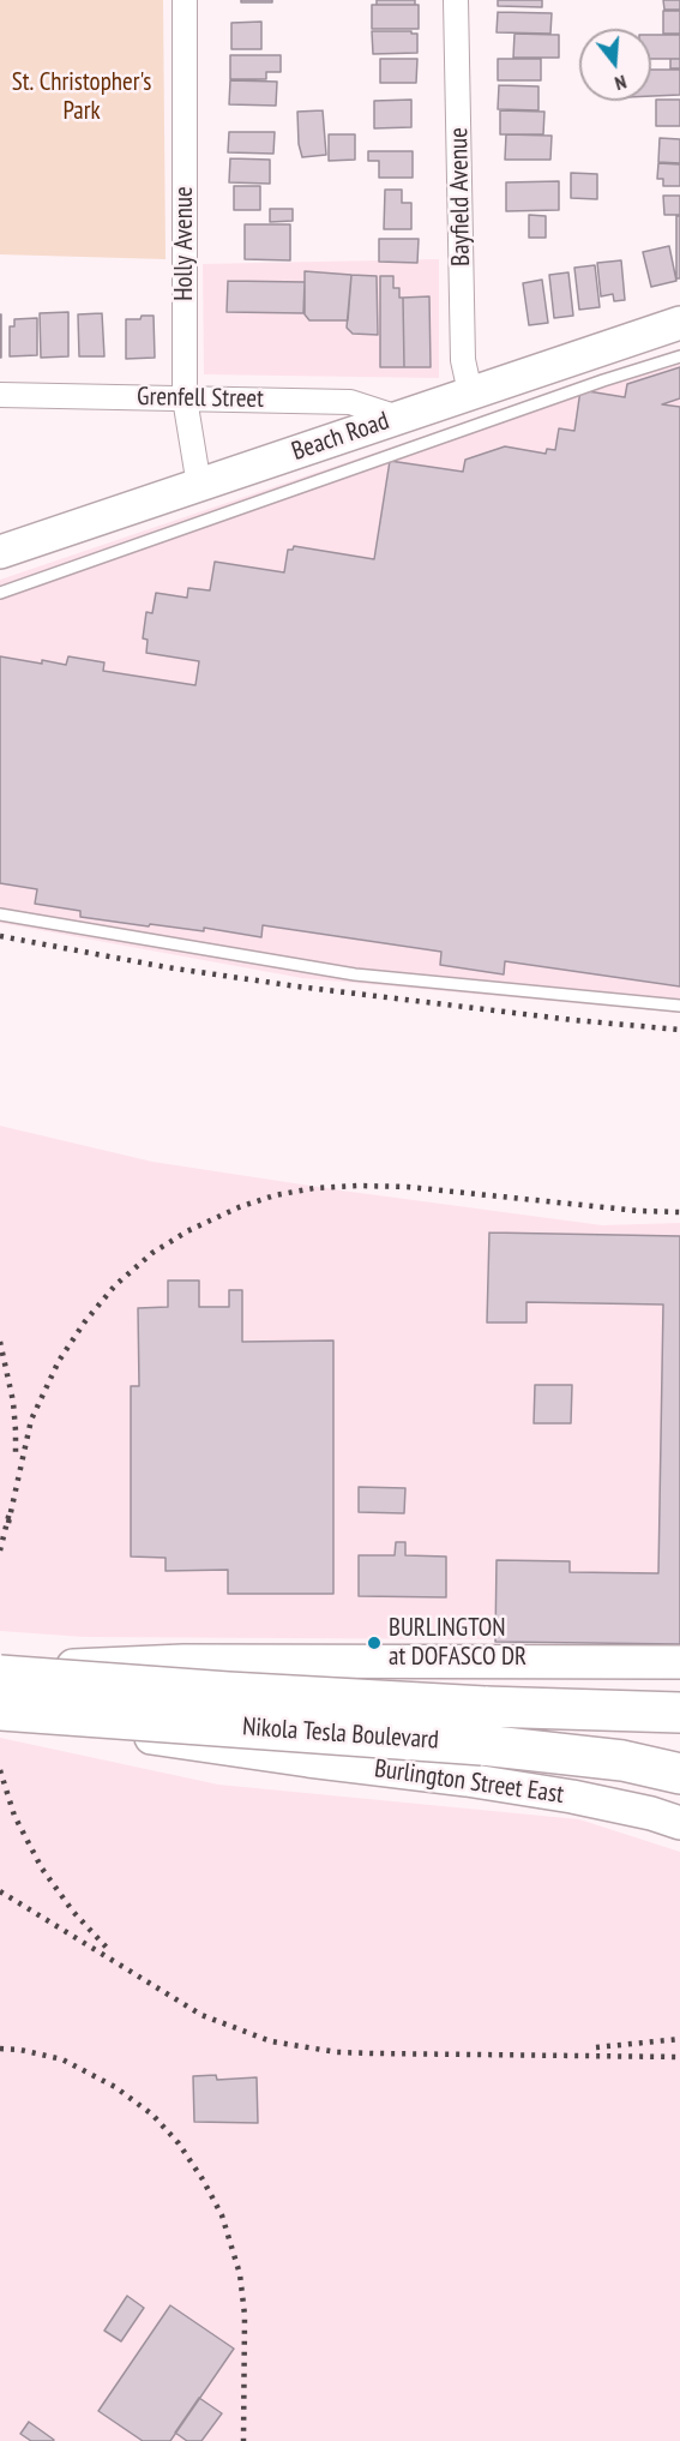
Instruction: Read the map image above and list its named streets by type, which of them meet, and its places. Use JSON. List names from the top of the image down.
{
  "streets": {
    "highway": ["Nikola Tesla Boulevard"],
    "main road": ["Beach Road", "Burlington Street East"],
    "street": ["Bayfield Avenue", "Holly Avenue", "Grenfell Street"]
  },
  "crossings": [
    ["Bayfield Avenue", "Beach Road"],
    ["Holly Avenue", "Grenfell Street"],
    ["Holly Avenue", "Beach Road"],
    ["Grenfell Street", "Beach Road"]
  ],
  "parks": ["St. Christopher's Park"],
  "places": ["BURLINGTON at DOFASCO DR"],
  "north": "bottom"
}
